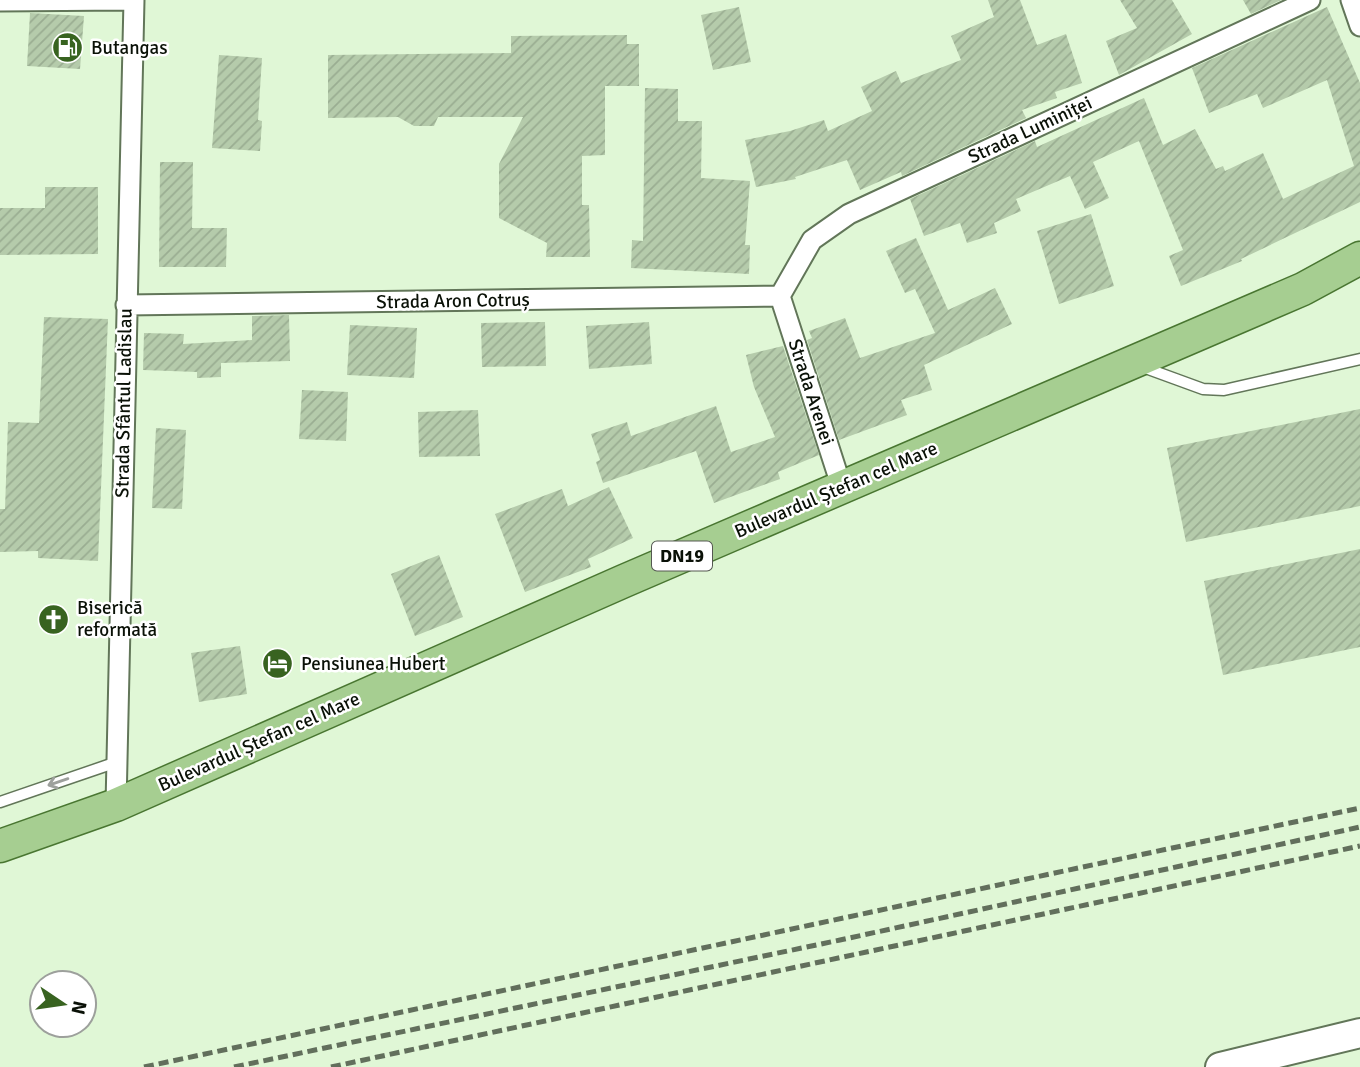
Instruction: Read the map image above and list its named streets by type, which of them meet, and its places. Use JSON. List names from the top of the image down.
{
  "streets": {
    "main road": ["Bulevardul Ștefan cel Mare", "DN19"],
    "street": [
      "Strada Luminiței",
      "Strada Aron Cotruș",
      "Strada Arenei",
      "Strada Sfântul Ladislau"
    ]
  },
  "crossings": [
    ["Strada Luminiței", "Strada Aron Cotruș"],
    ["Strada Luminiței", "Strada Arenei"],
    ["Strada Aron Cotruș", "Strada Arenei"],
    ["Strada Aron Cotruș", "Strada Sfântul Ladislau"],
    ["Strada Arenei", "Bulevardul Ștefan cel Mare"],
    ["Strada Sfântul Ladislau", "Bulevardul Ștefan cel Mare"]
  ],
  "places": {
    "fuel station": ["Butangas"],
    "church": ["Biserică reformată"],
    "hotel": ["Pensiunea Hubert"]
  },
  "north": "right"
}
